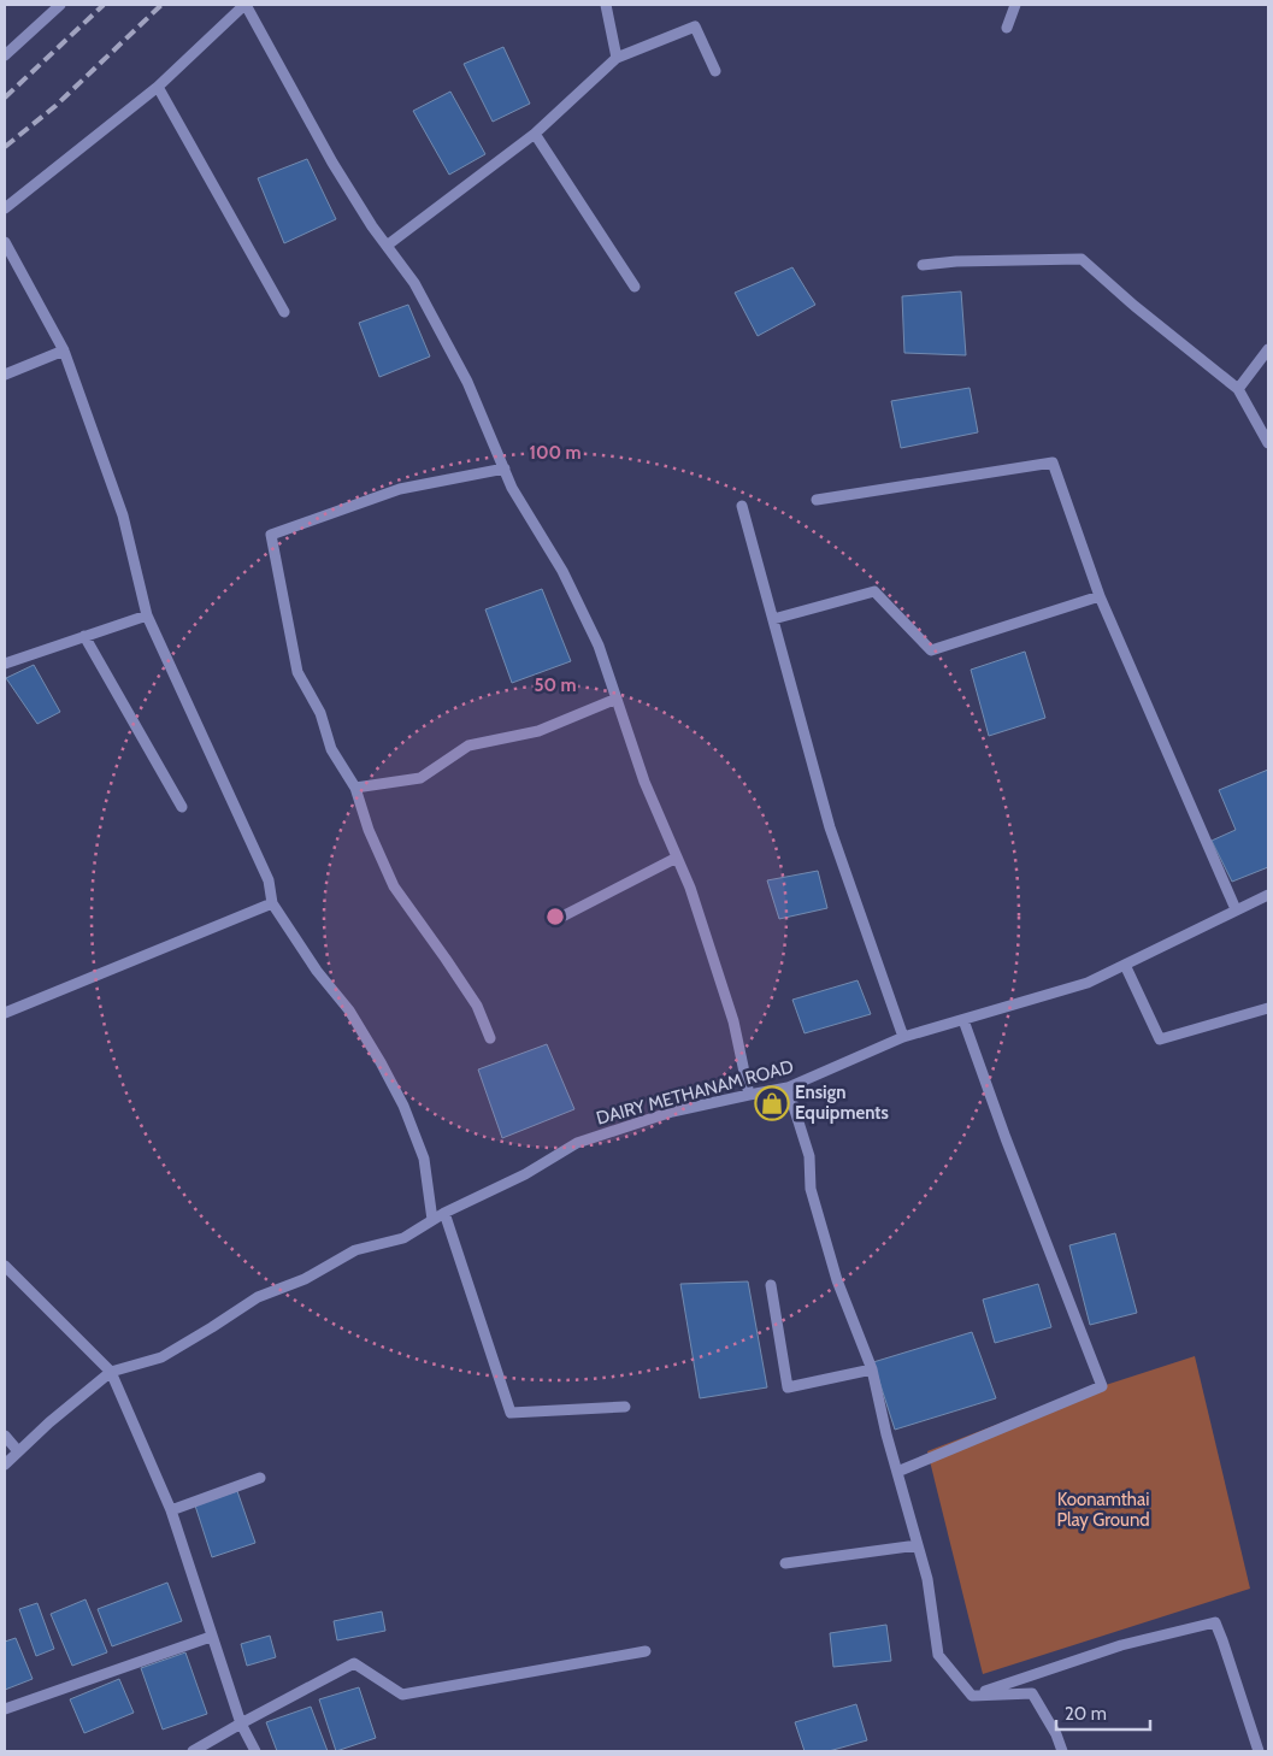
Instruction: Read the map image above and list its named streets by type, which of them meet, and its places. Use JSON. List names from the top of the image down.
{
  "streets": {
    "street": ["DAIRY METHANAM ROAD"]
  },
  "parks": ["Koonamthai Play Ground"],
  "places": {
    "shop": ["Ensign Equipments"]
  },
  "scale_bar": "20 m",
  "rings": ["100 m", "50 m"]
}
